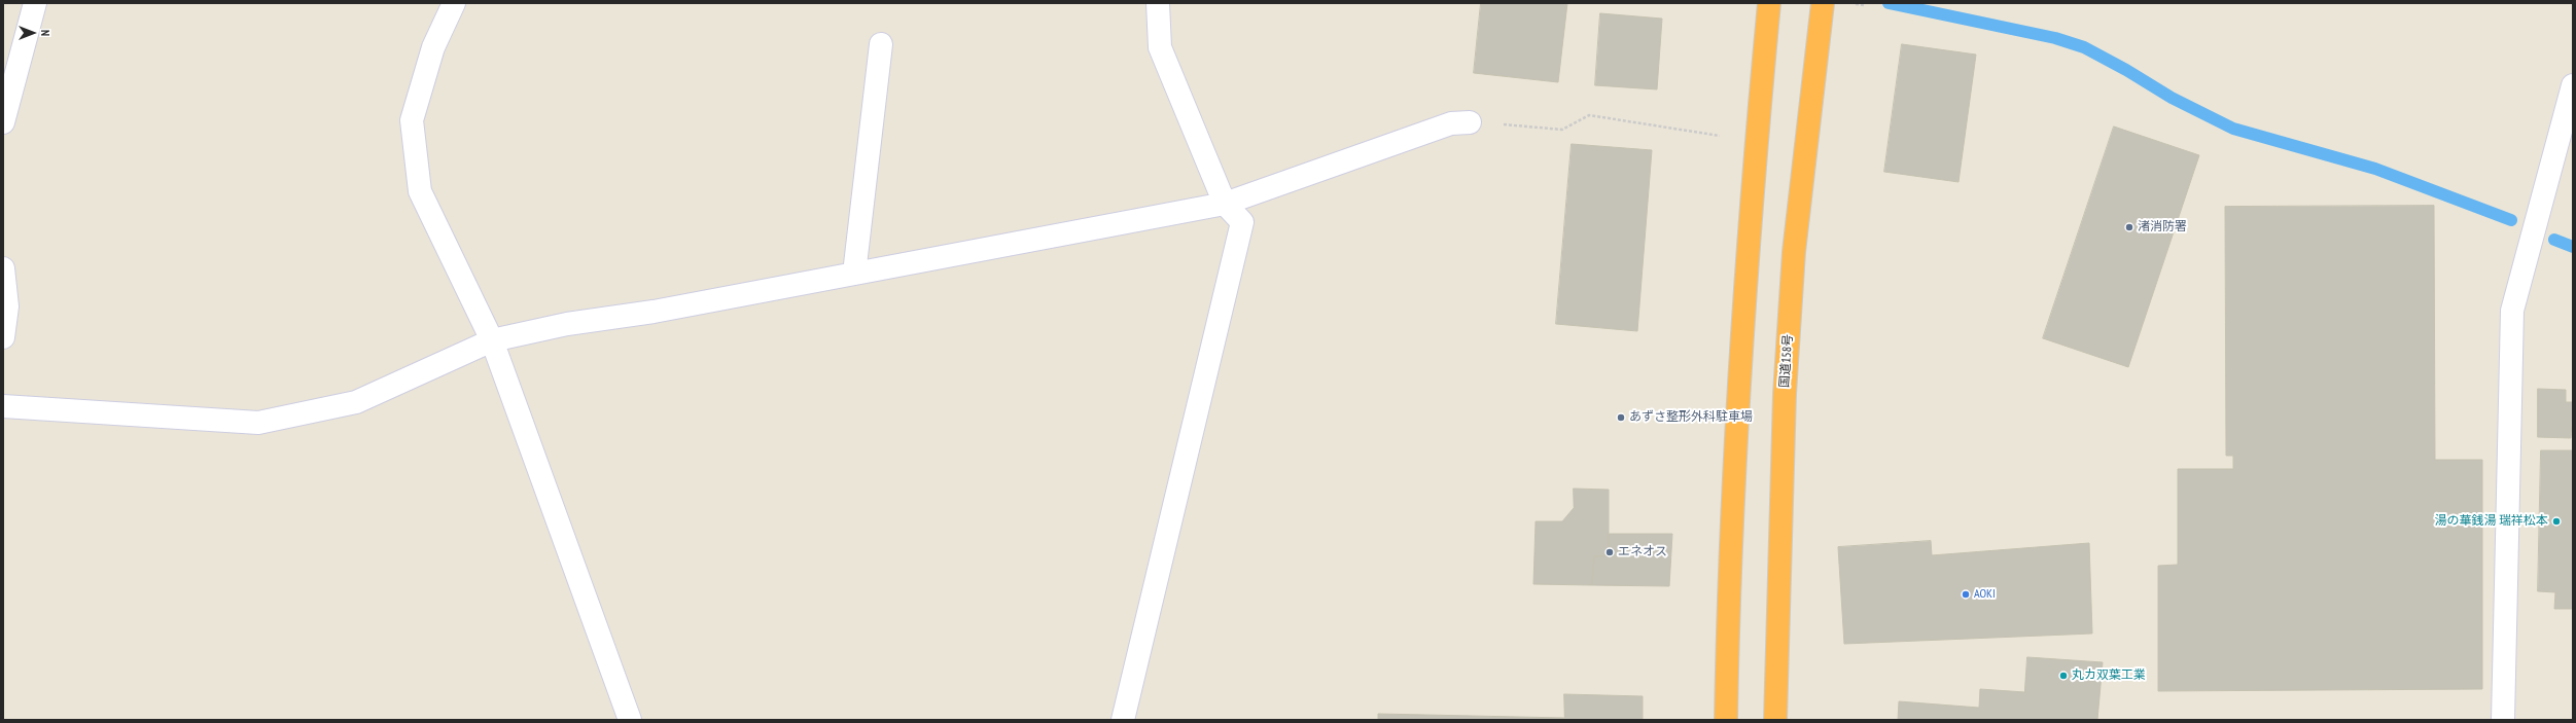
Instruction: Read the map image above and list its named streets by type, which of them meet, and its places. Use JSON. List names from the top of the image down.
{
  "streets": {
    "highway": ["国道158号"]
  },
  "places": [
    "渚消防署",
    "あずさ整形外科駐車場",
    "湯の華銭湯 瑞祥松本",
    "エネオス",
    "AOKI",
    "丸カ双葉工業"
  ],
  "north": "right"
}
